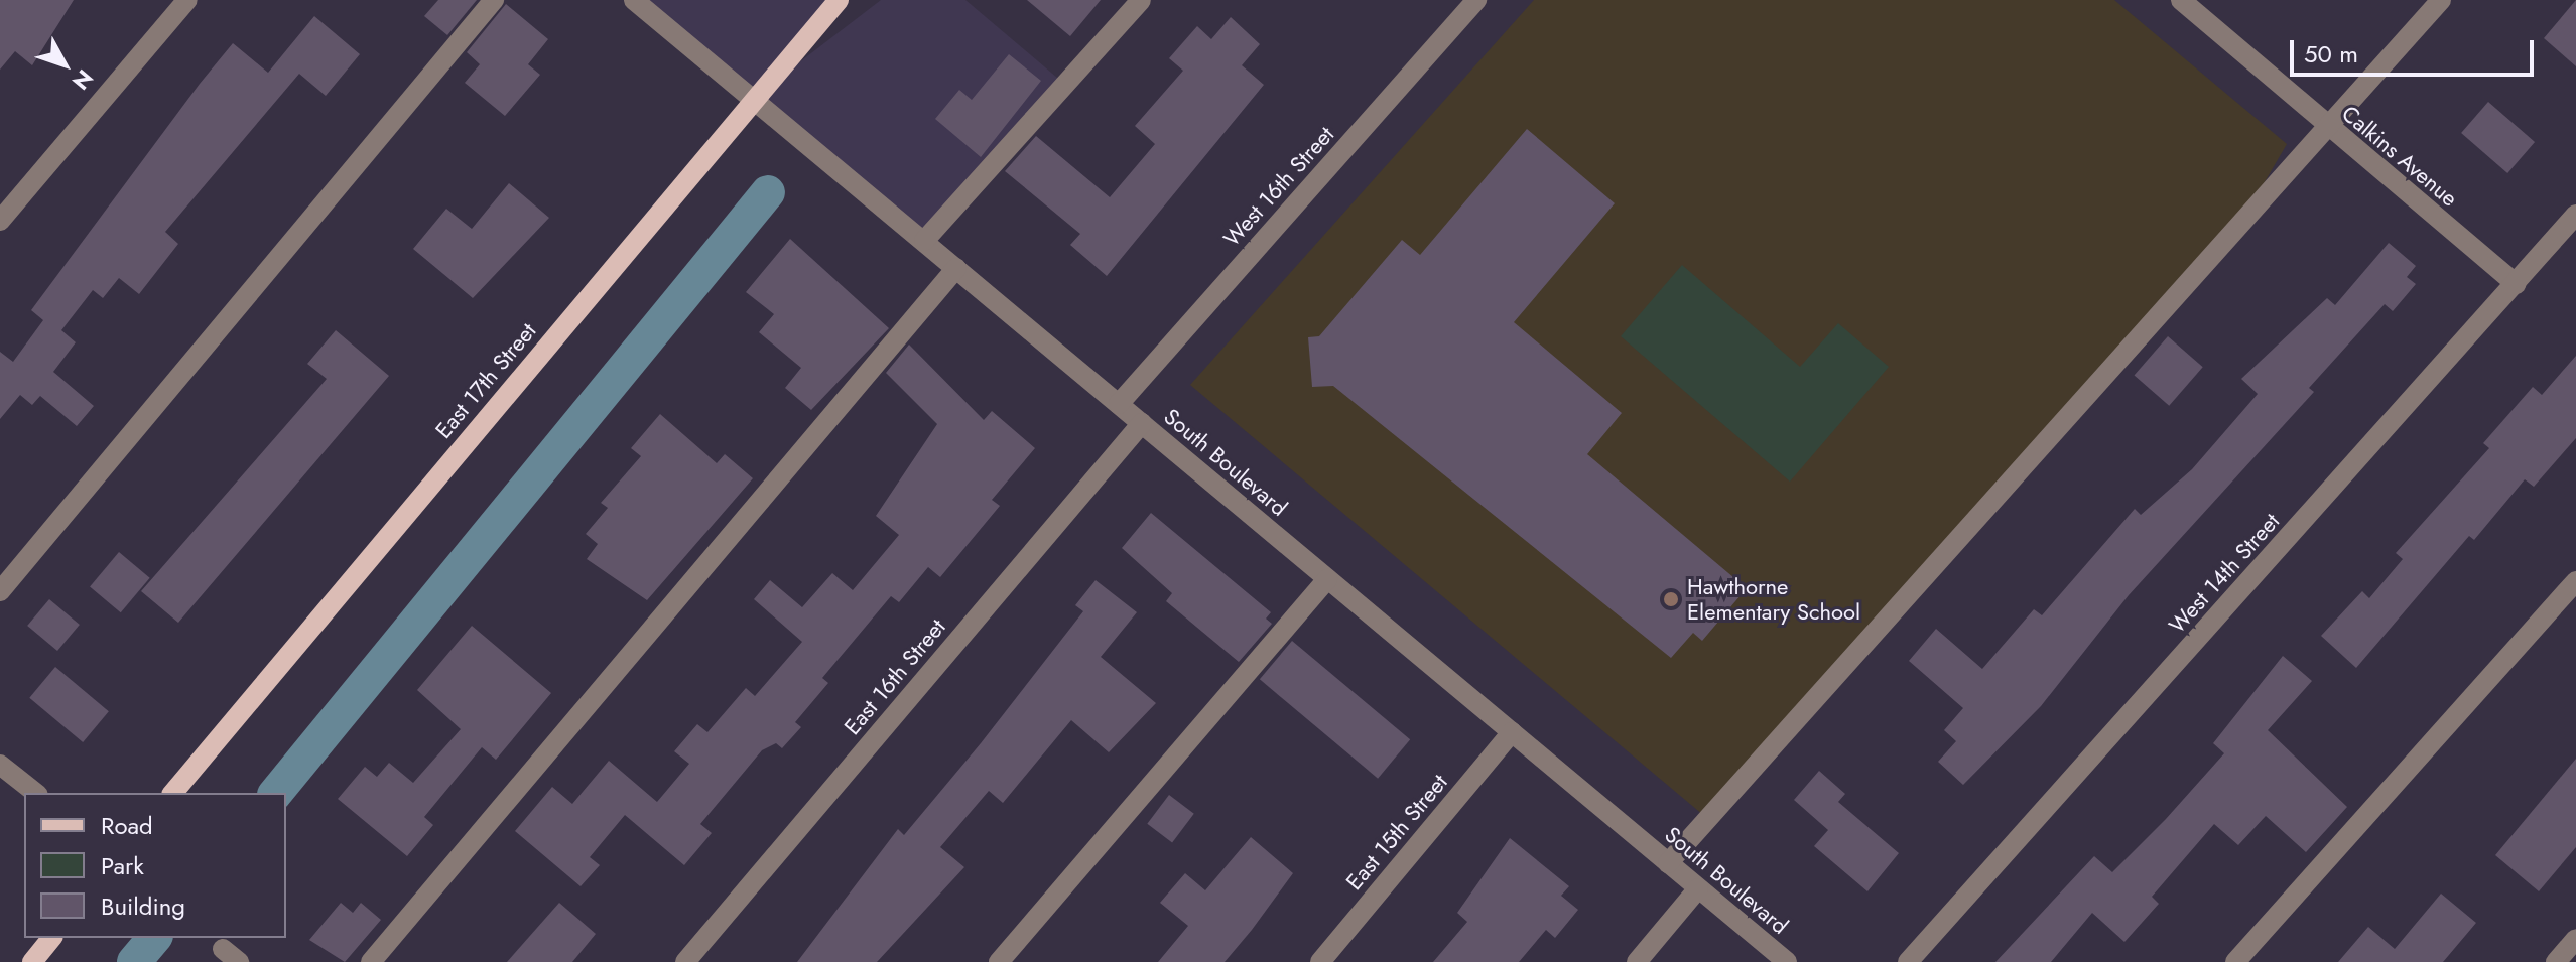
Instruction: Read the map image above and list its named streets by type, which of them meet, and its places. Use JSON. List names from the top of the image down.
{
  "streets": {
    "main road": ["East 17th Street"],
    "street": [
      "Calkins Avenue",
      "West 16th Street",
      "South Boulevard",
      "West 14th Street",
      "East 16th Street",
      "East 15th Street"
    ]
  },
  "crossings": [
    ["Calkins Avenue", "West 14th Street"],
    ["West 16th Street", "South Boulevard"],
    ["East 17th Street", "South Boulevard"],
    ["South Boulevard", "East 16th Street"],
    ["South Boulevard", "East 15th Street"]
  ],
  "places": ["Hawthorne Elementary School"],
  "legend": ["Road", "Park", "Building"],
  "scale_bar": "50 m",
  "north": "bottom right"
}
